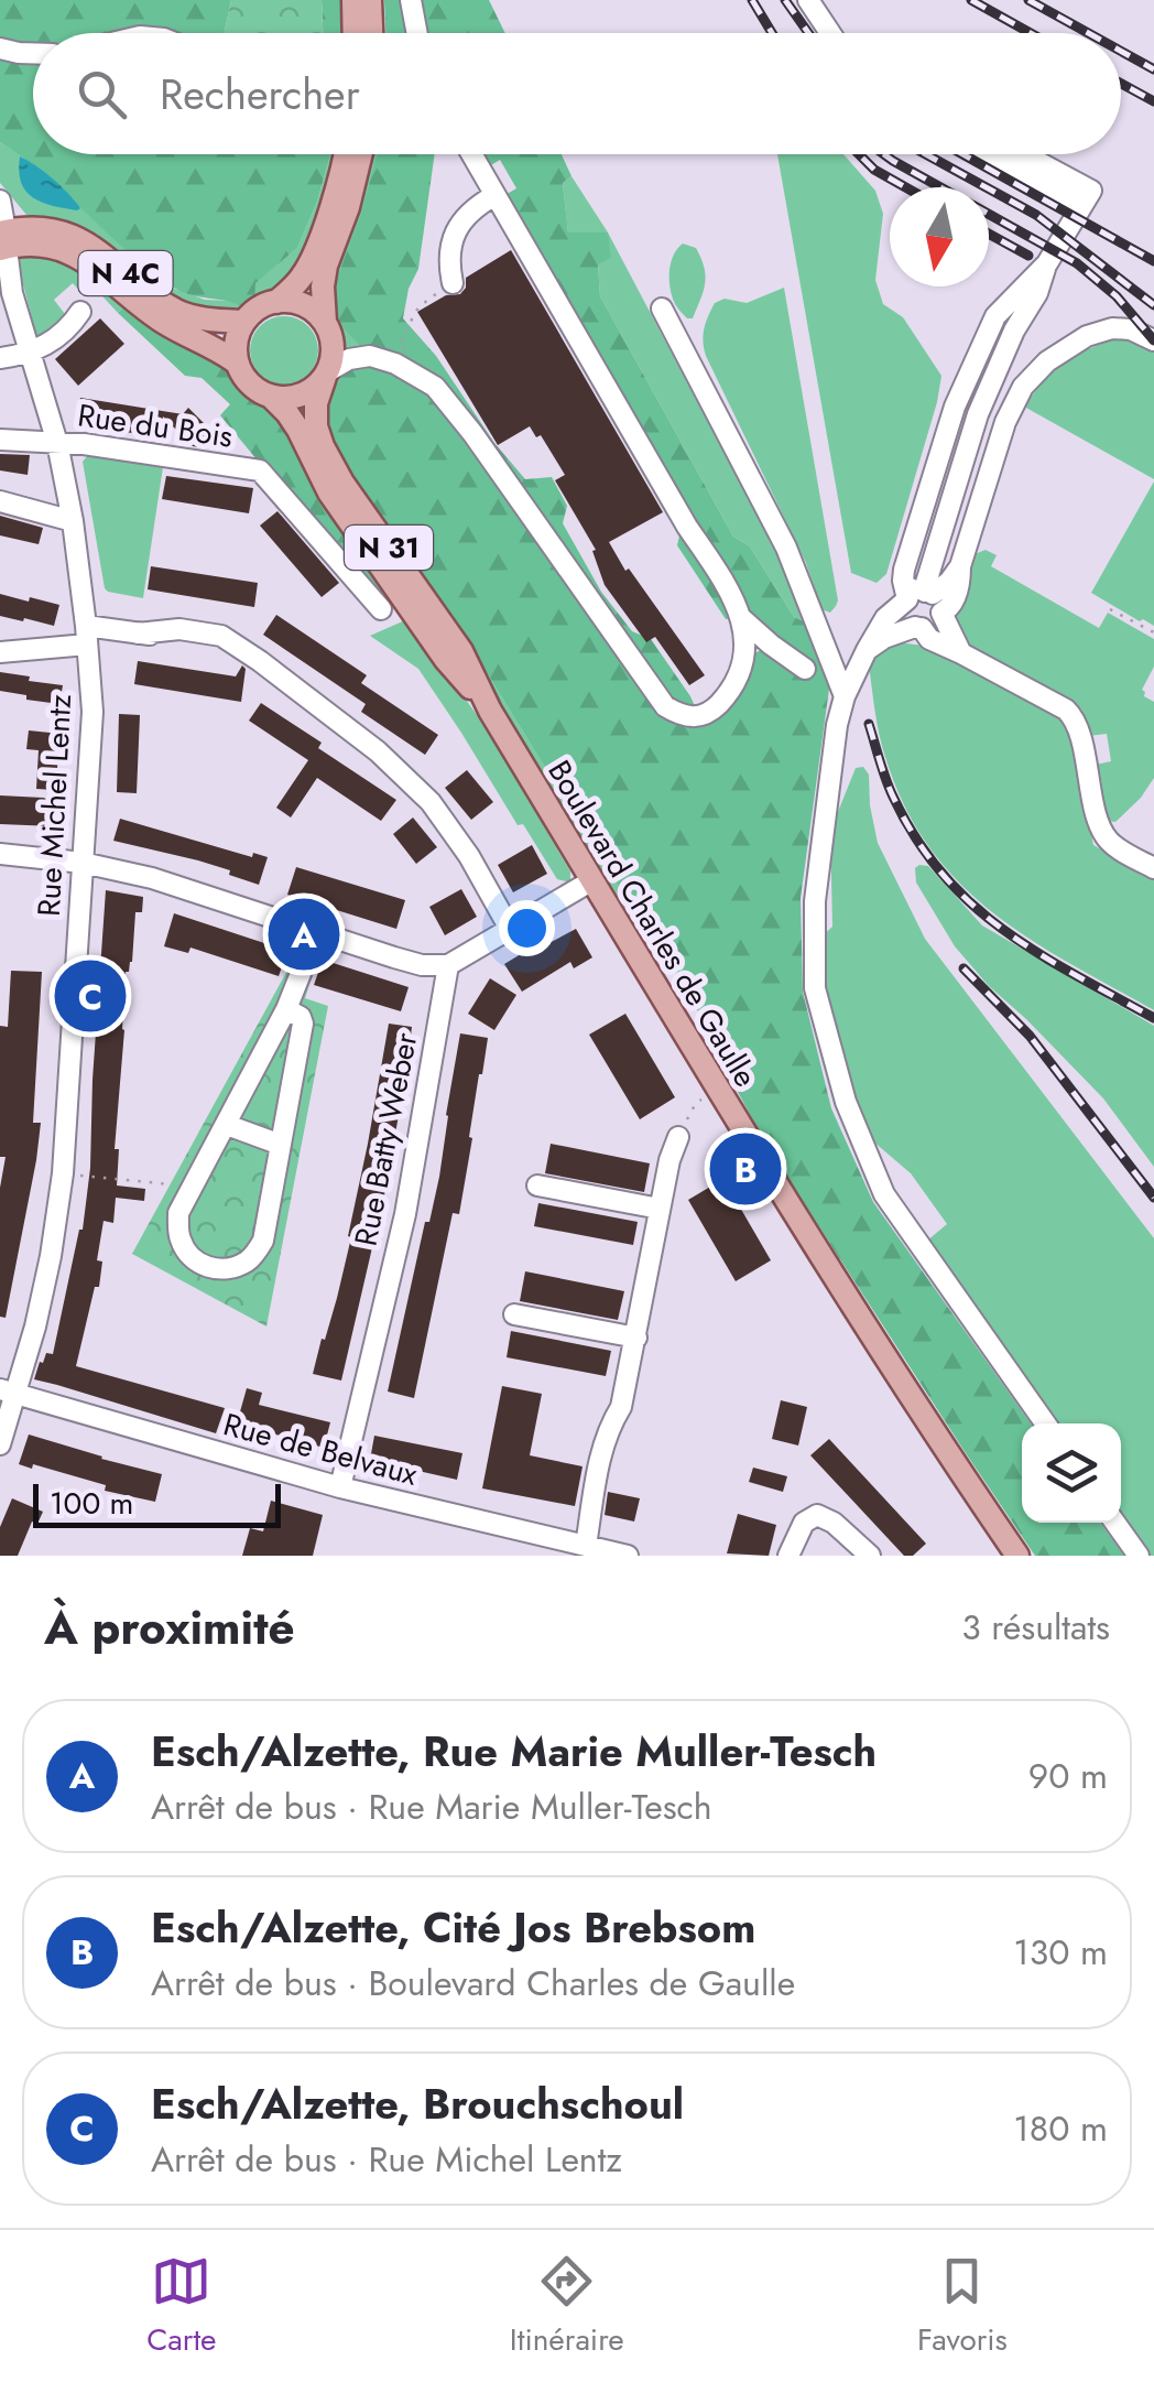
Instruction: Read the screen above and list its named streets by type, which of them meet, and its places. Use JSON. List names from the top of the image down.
{
  "streets": {
    "main road": ["N 4C", "N 31", "Boulevard Charles de Gaulle"],
    "street": [
      "Rue du Bois",
      "Rue Michel Lentz",
      "Rue Batty Weber",
      "Rue de Belvaux"
    ]
  },
  "crossings": [
    ["N 4C", "Boulevard Charles de Gaulle"],
    ["Rue du Bois", "Rue Michel Lentz"],
    ["Rue Michel Lentz", "Rue de Belvaux"],
    ["Rue Batty Weber", "Rue de Belvaux"]
  ],
  "scale_bar": "100 m",
  "north": "bottom",
  "page": {
    "search": "Rechercher",
    "pins": ["A", "C", "B"],
    "scale": "100 m",
    "heading": ["À proximité", "3 résultats"],
    "list": [
      {
        "mark": "A",
        "name": "Esch/Alzette, Rue Marie Muller-Tesch",
        "note": "Arrêt de bus · Rue Marie Muller-Tesch",
        "value": "90 m"
      },
      {
        "mark": "B",
        "name": "Esch/Alzette, Cité Jos Brebsom",
        "note": "Arrêt de bus · Boulevard Charles de Gaulle",
        "value": "130 m"
      },
      {
        "mark": "C",
        "name": "Esch/Alzette, Brouchschoul",
        "note": "Arrêt de bus · Rue Michel Lentz",
        "value": "180 m"
      }
    ],
    "nav": ["Carte", "Itinéraire", "Favoris"]
  }
}
